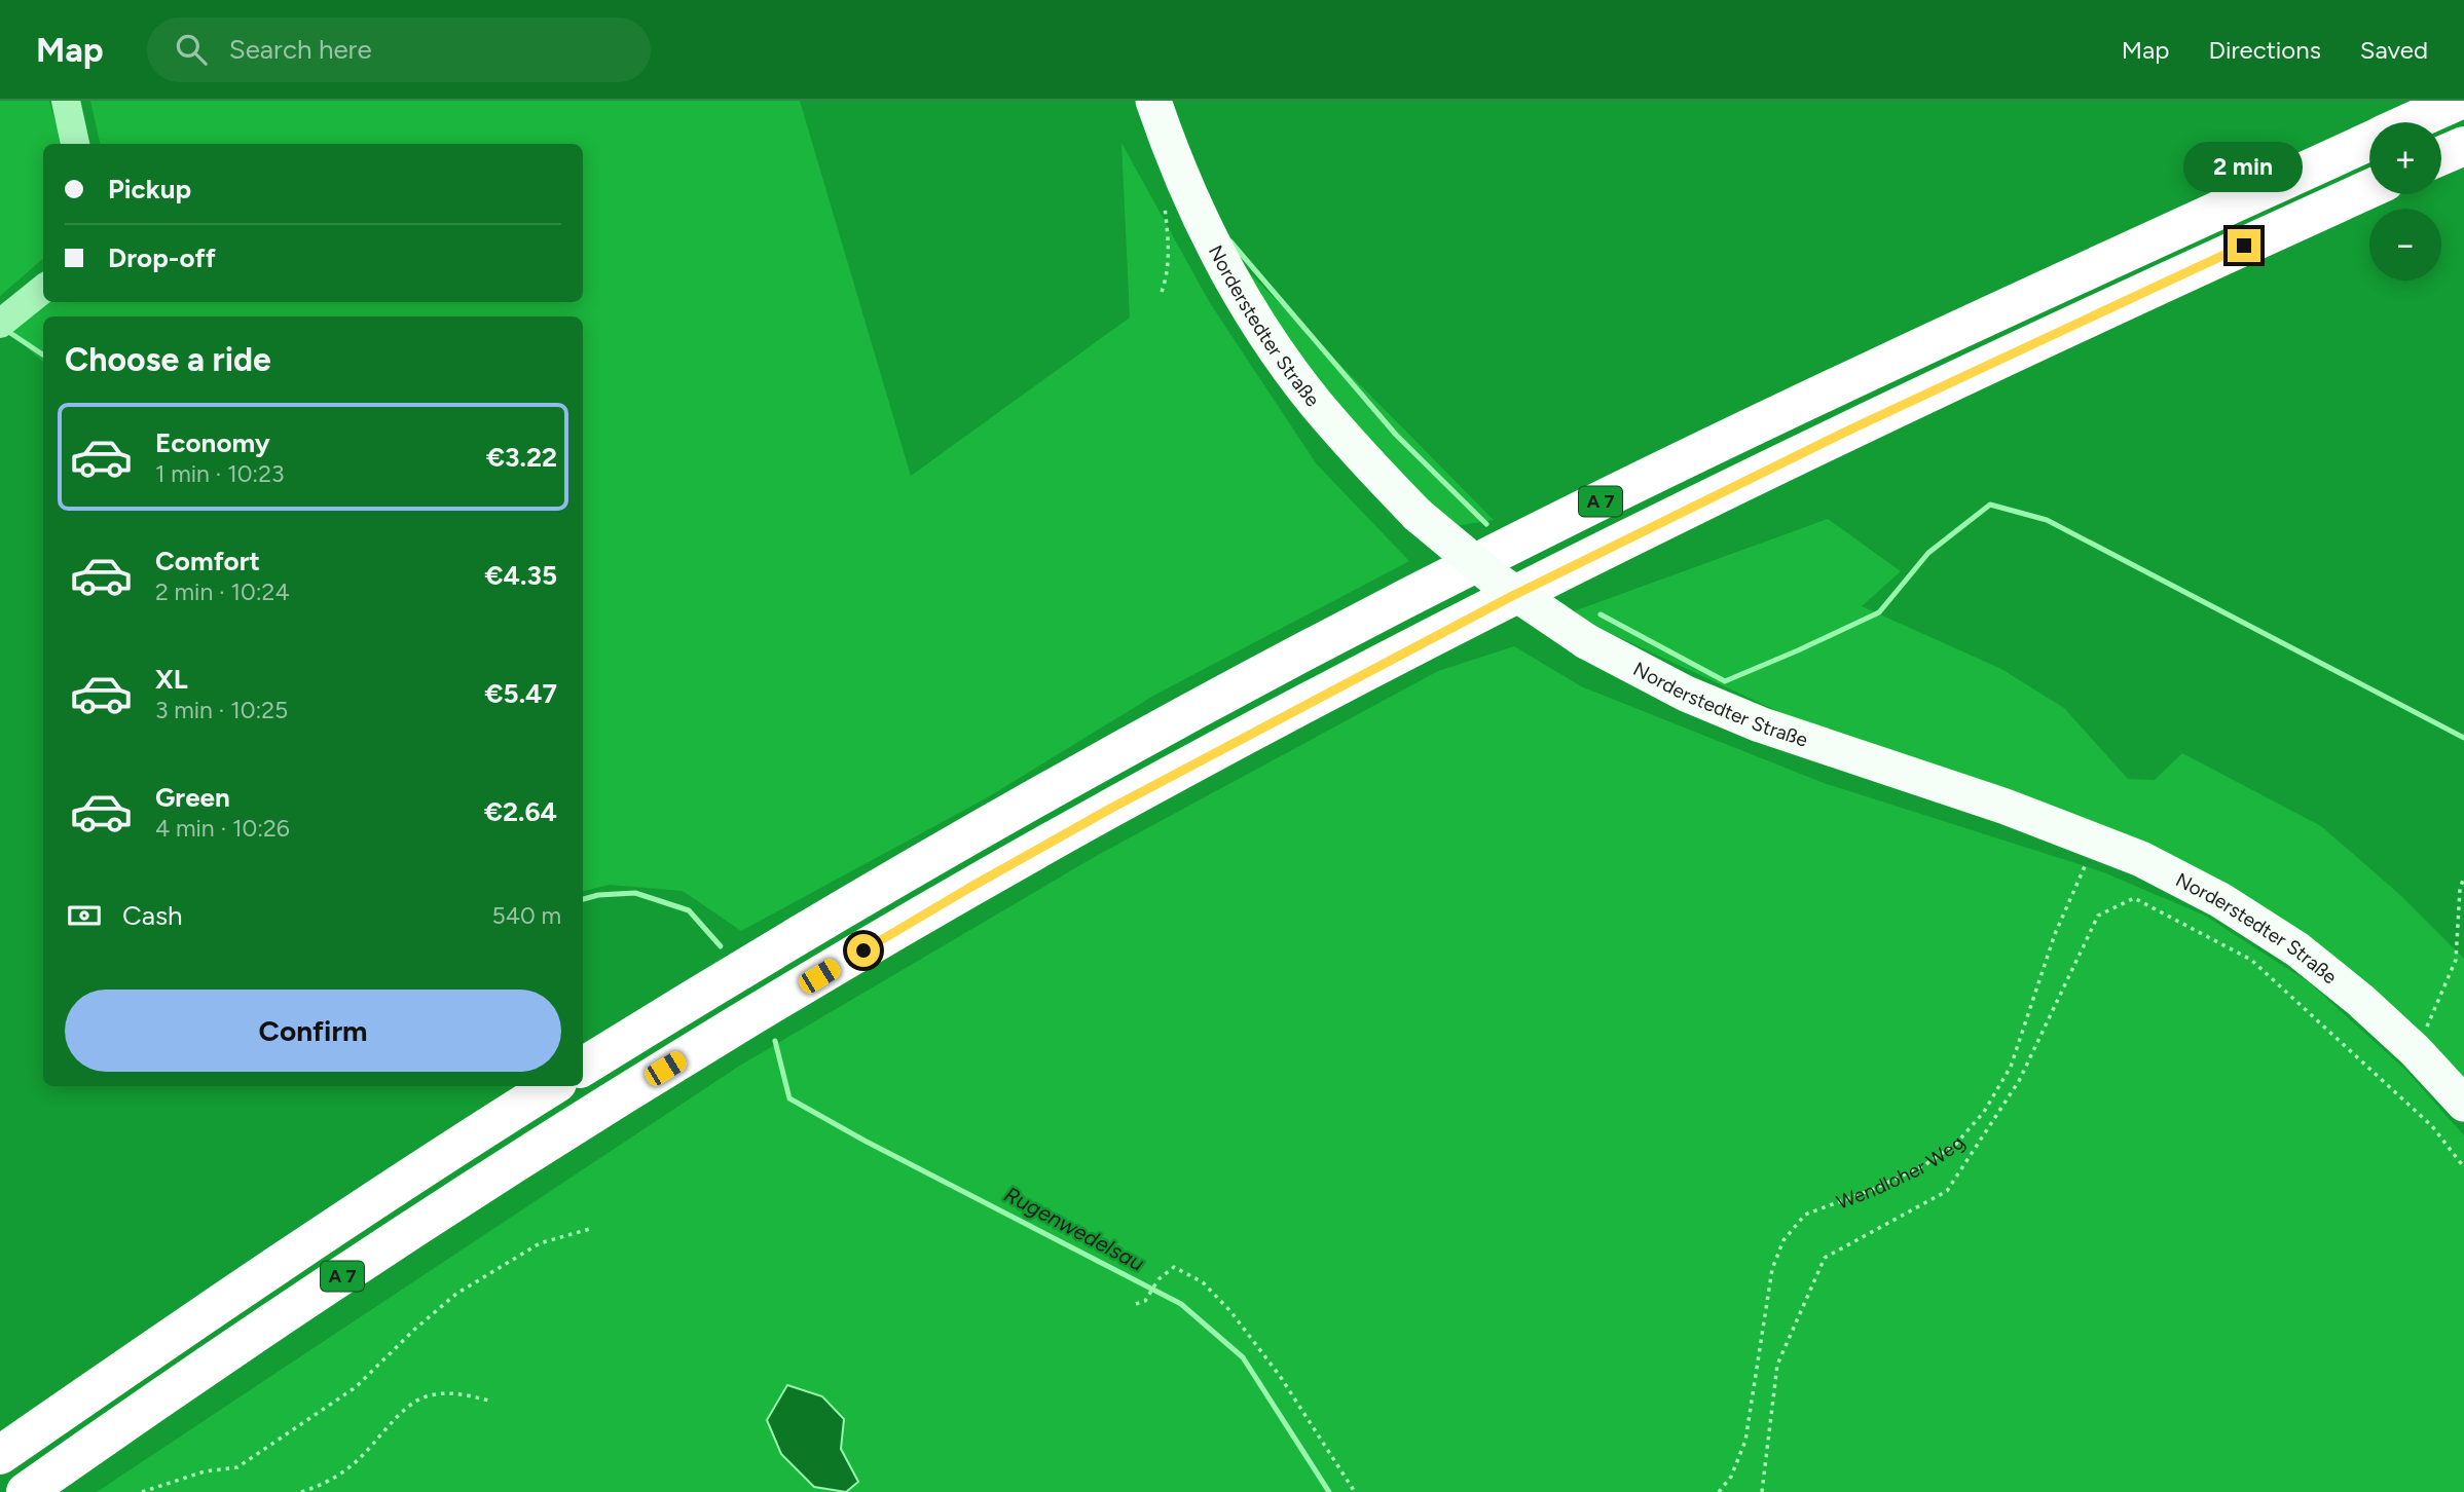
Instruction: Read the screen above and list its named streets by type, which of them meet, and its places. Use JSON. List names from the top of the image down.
{
  "streets": {
    "highway": ["A 7"],
    "main road": ["Norderstedter Straße"],
    "path": ["Wendloher Weg"]
  },
  "crossings": [
    ["Norderstedter Straße", "Wendloher Weg"]
  ],
  "water": ["Rugenwedelsau"],
  "page": {
    "header": "Map",
    "search": "Search here",
    "nav": ["Map", "Directions", "Saved"],
    "map_buttons": ["+", "−"],
    "bubble": "2 min",
    "banner": ["Pickup", "Drop-off"],
    "heading": "Choose a ride",
    "list": [
      {
        "name": "Economy",
        "note": "1 min · 10:23",
        "value": "€3.22"
      },
      {
        "name": "Comfort",
        "note": "2 min · 10:24",
        "value": "€4.35"
      },
      {
        "name": "XL",
        "note": "3 min · 10:25",
        "value": "€5.47"
      },
      {
        "name": "Green",
        "note": "4 min · 10:26",
        "value": "€2.64"
      }
    ],
    "pay": ["Cash", "540 m"],
    "buttons": "Confirm"
  }
}
